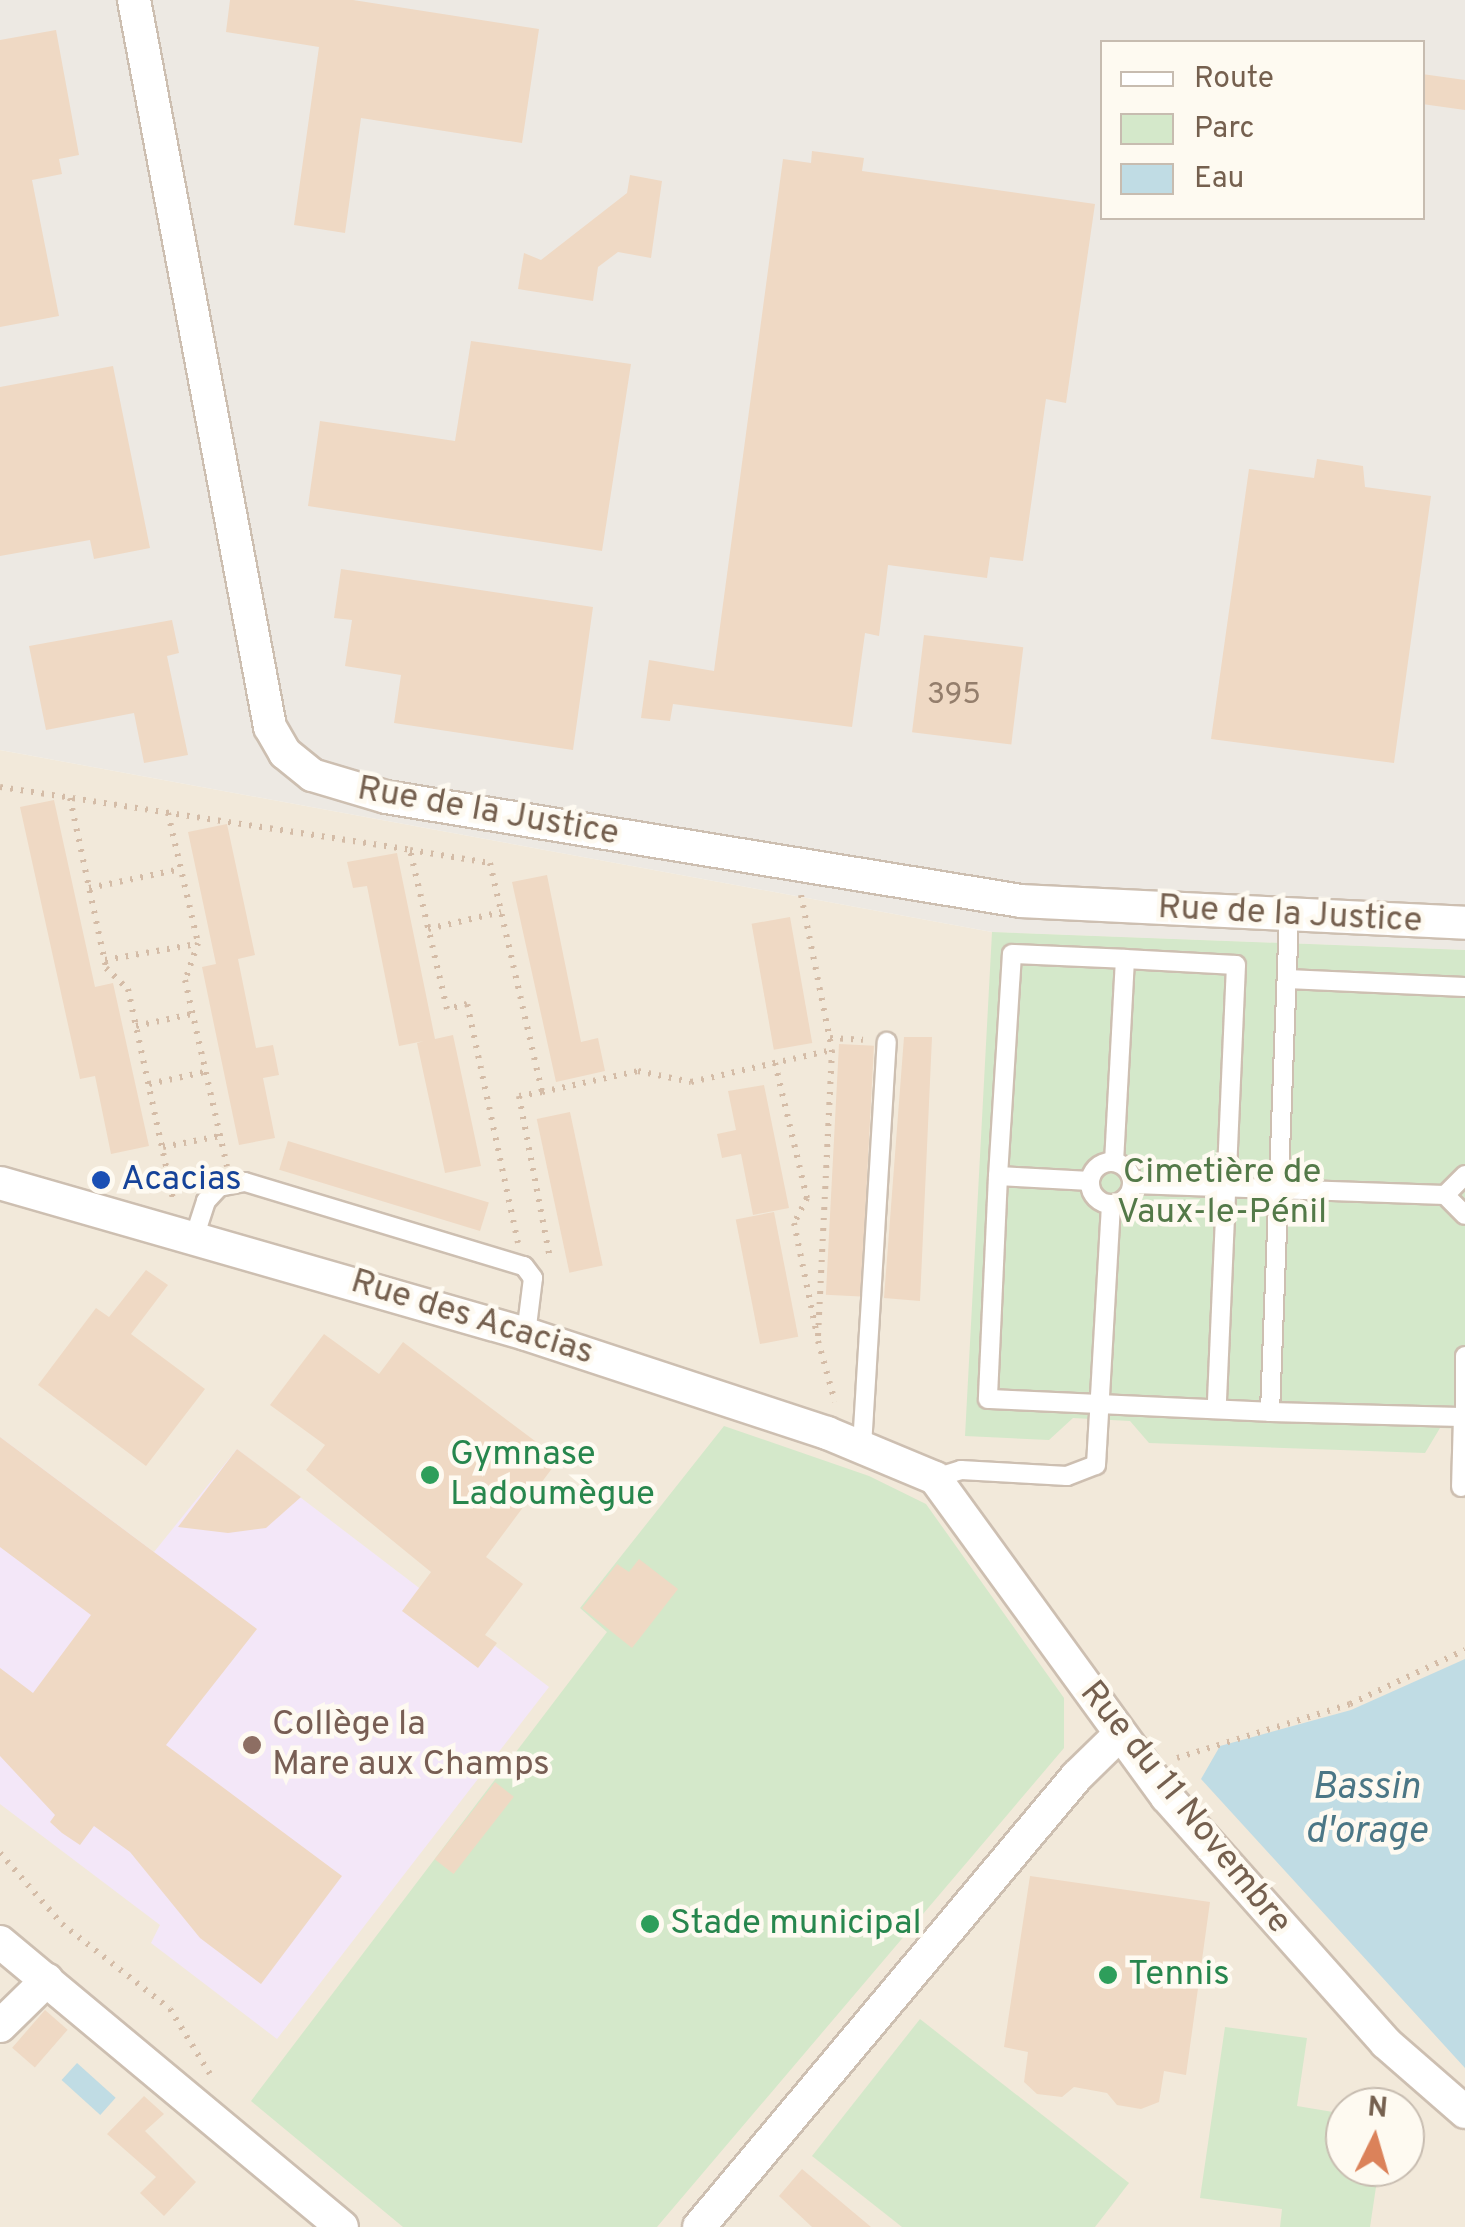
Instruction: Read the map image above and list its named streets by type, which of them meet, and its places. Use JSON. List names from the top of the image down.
{
  "streets": {
    "street": ["Rue de la Justice", "Rue des Acacias", "Rue du 11 Novembre"]
  },
  "crossings": [
    ["Rue des Acacias", "Rue du 11 Novembre"]
  ],
  "water": ["Bassin d'orage"],
  "parks": ["Cimetière de Vaux-le-Pénil"],
  "places": [
    "Acacias",
    "Gymnase Ladoumègue",
    "Collège la Mare aux Champs",
    "Stade municipal",
    "Tennis"
  ],
  "house_numbers": ["395"],
  "legend": ["Route", "Parc", "Eau"],
  "north": "top"
}
